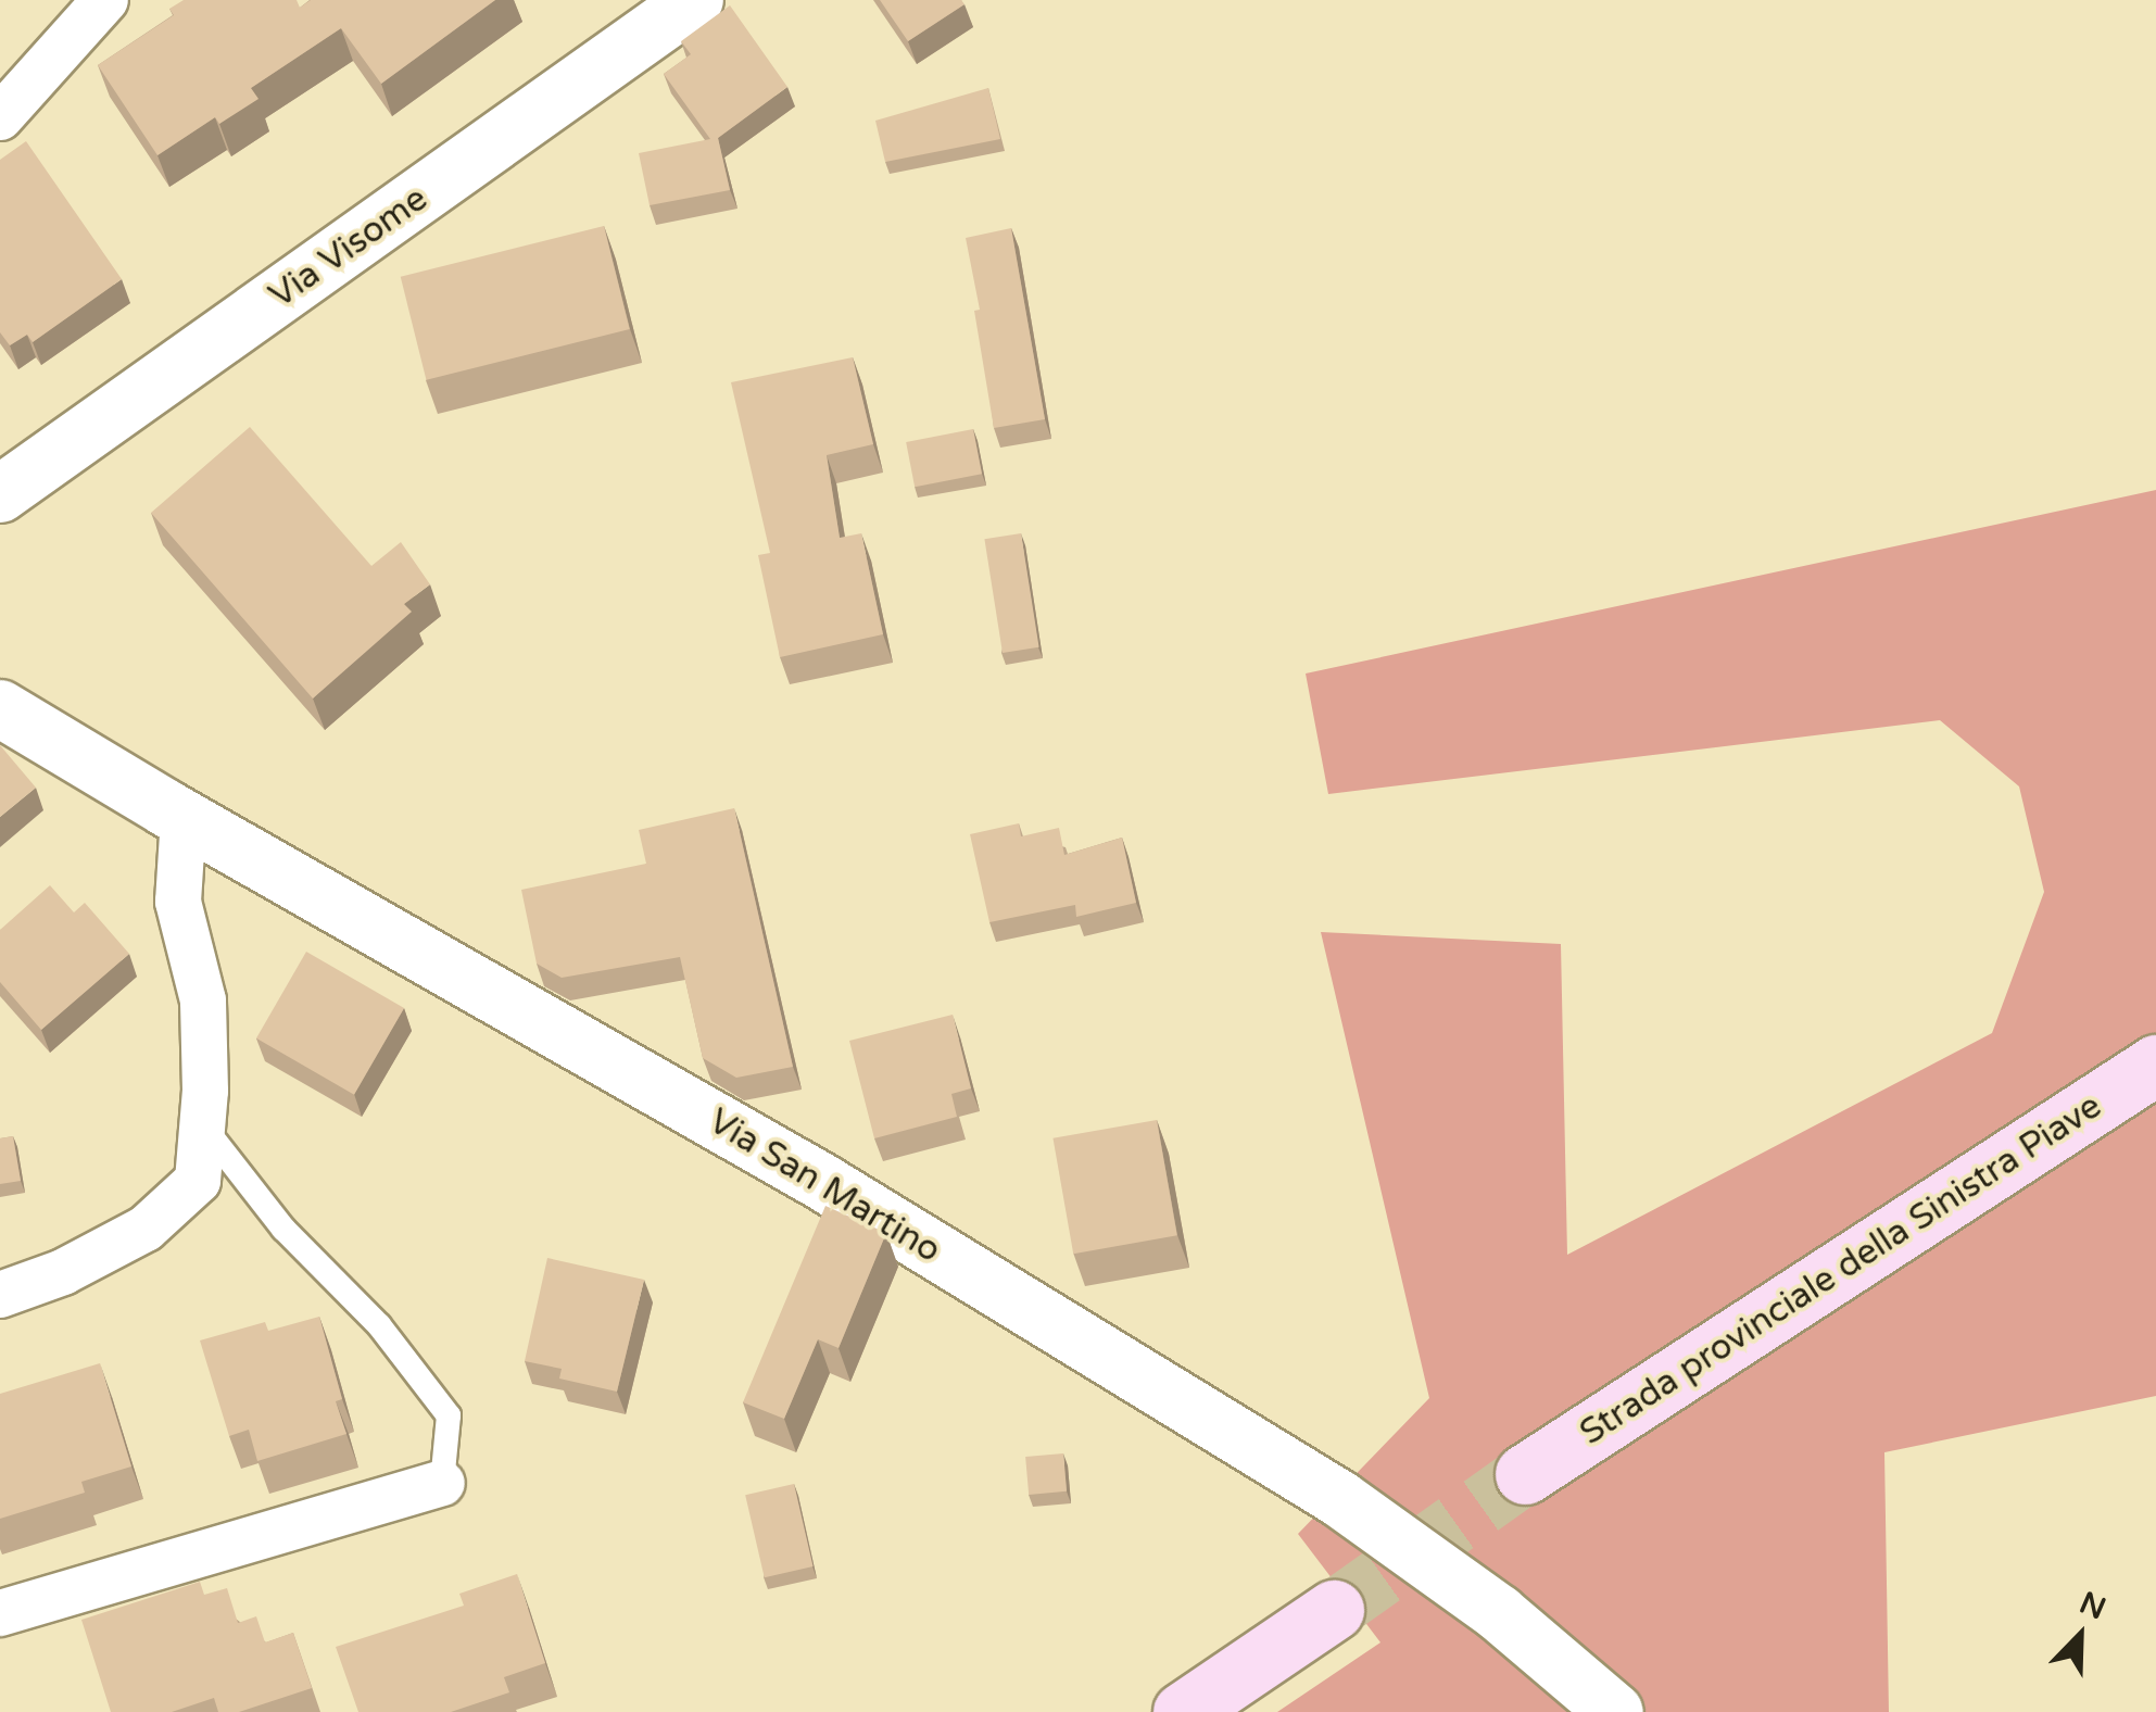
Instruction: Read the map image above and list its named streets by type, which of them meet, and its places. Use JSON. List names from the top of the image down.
{
  "streets": {
    "main road": ["Strada provinciale della Sinistra Piave"],
    "street": ["Via Visome", "Via San Martino"]
  },
  "north": "top right"
}
